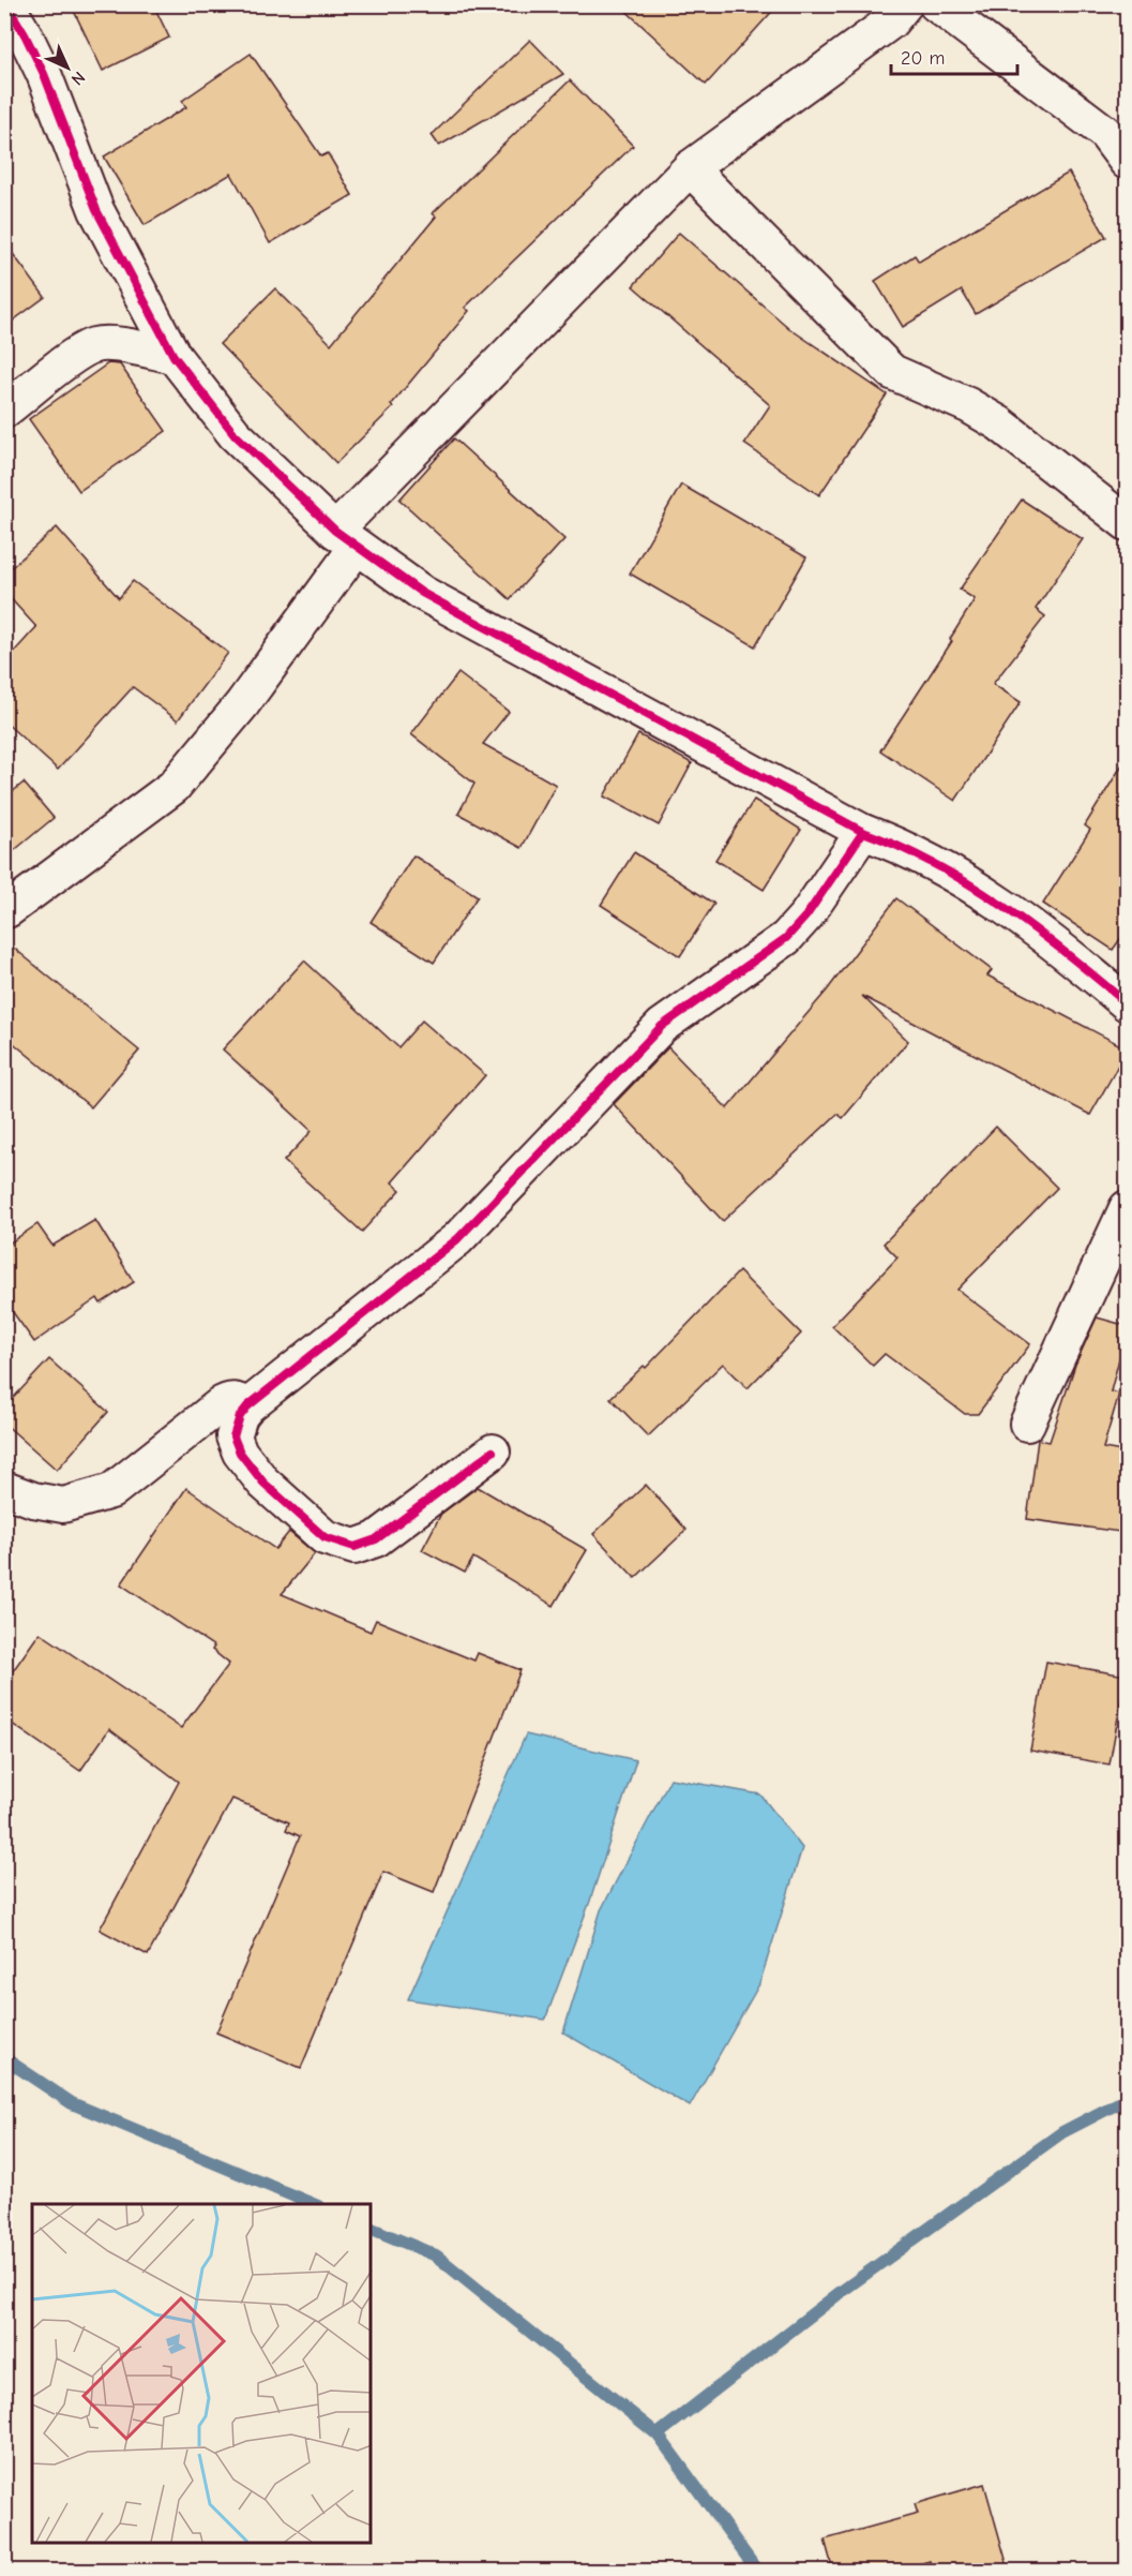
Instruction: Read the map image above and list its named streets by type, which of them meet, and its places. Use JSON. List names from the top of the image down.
{
  "scale_bar": "20 m",
  "north": "bottom right"
}
